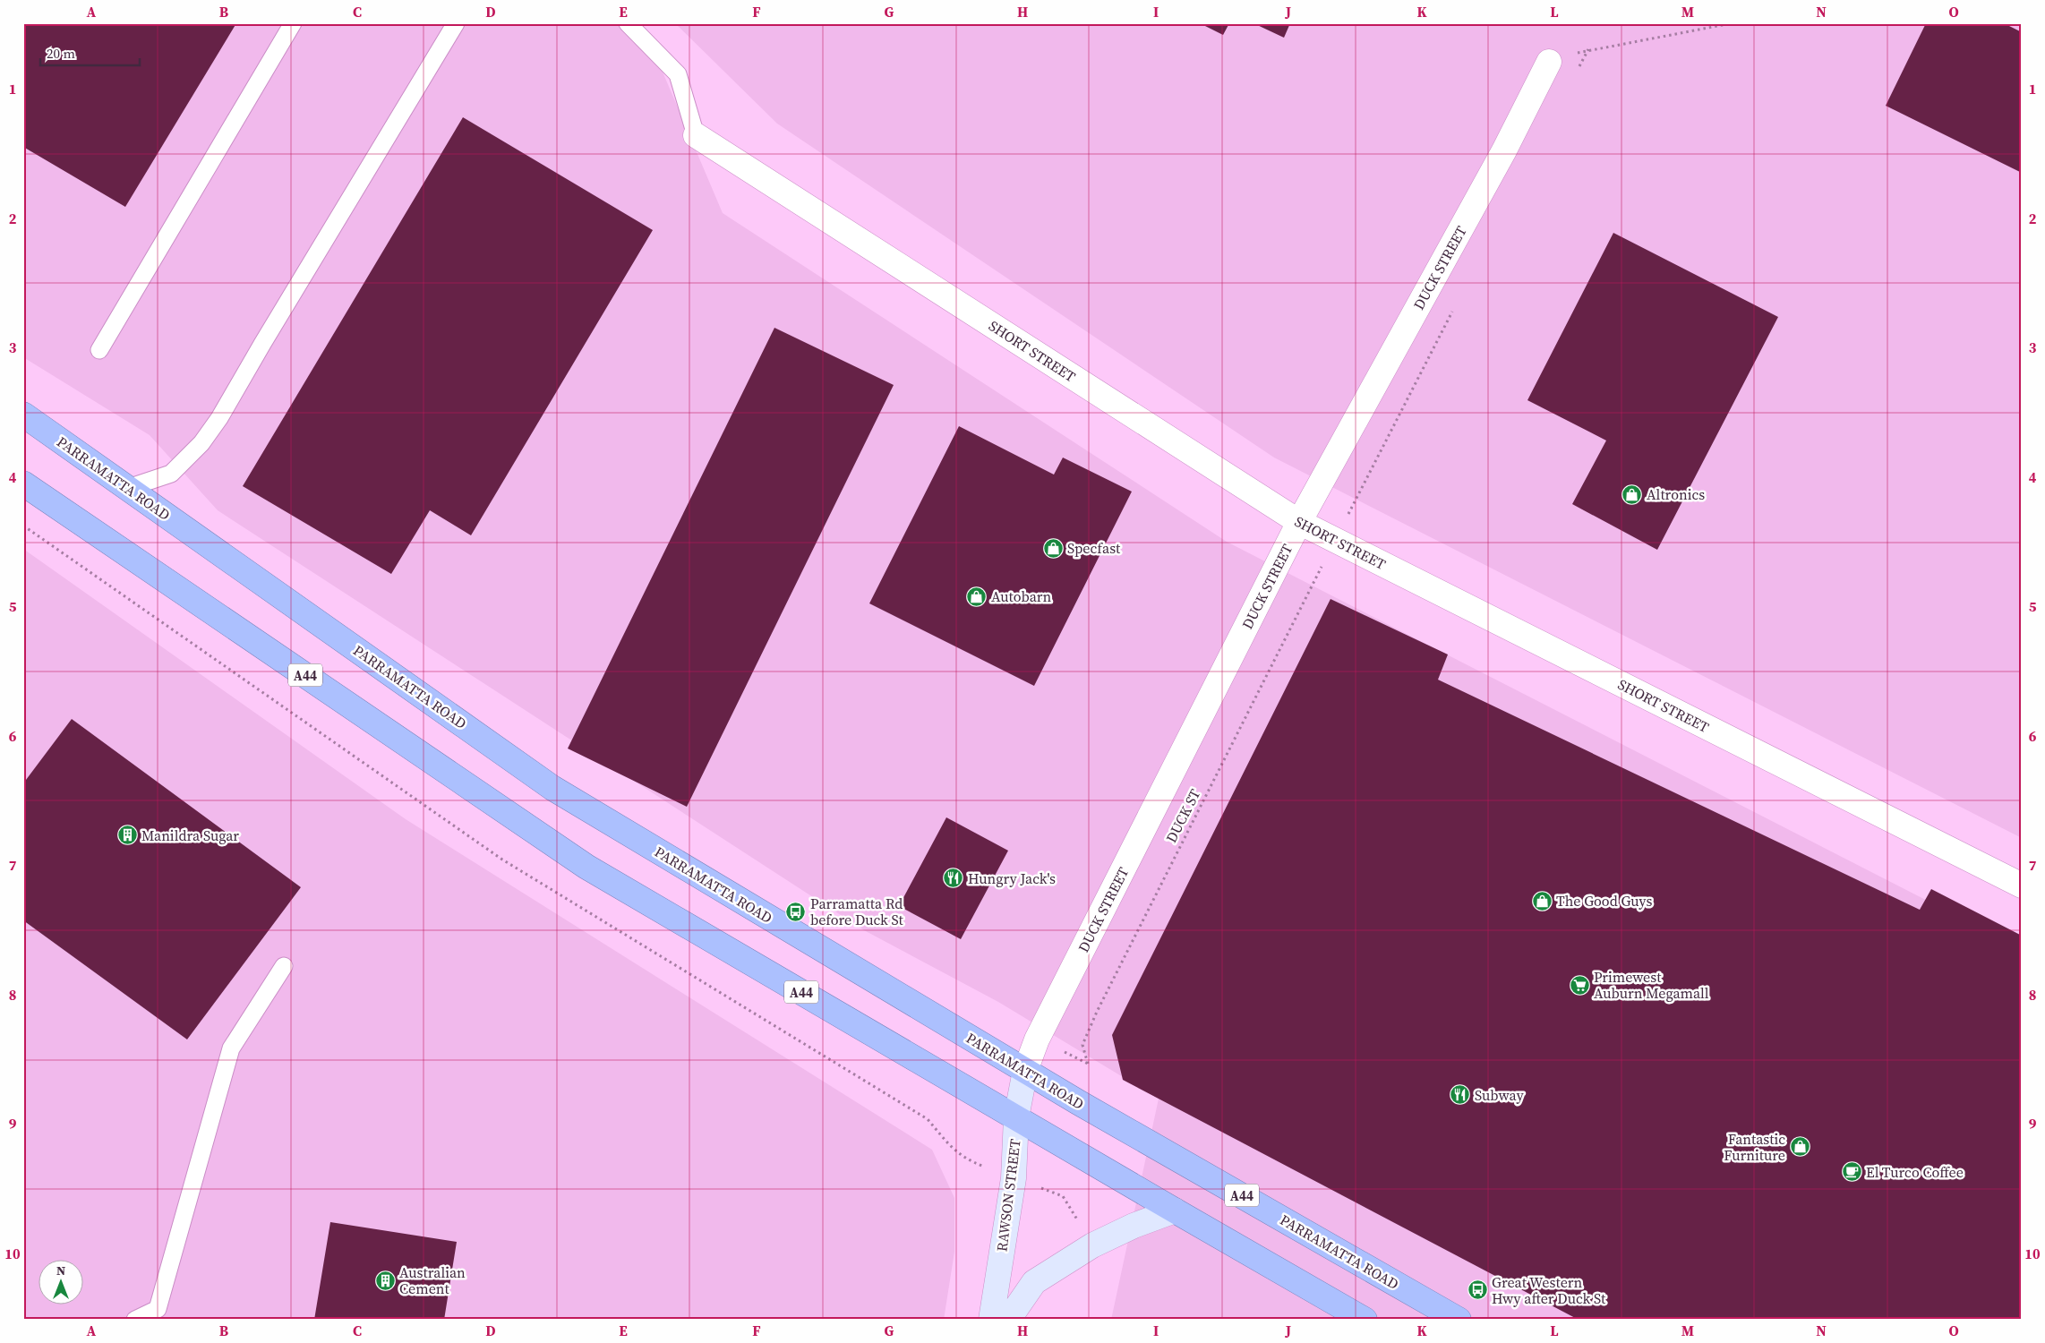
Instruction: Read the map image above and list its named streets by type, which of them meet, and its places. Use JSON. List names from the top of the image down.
{
  "streets": {
    "highway": ["PARRAMATTA ROAD", "A44"],
    "main road": ["RAWSON STREET"],
    "street": ["DUCK STREET", "SHORT STREET"],
    "path": ["DUCK ST"]
  },
  "crossings": [
    ["DUCK STREET", "SHORT STREET"],
    ["DUCK STREET", "PARRAMATTA ROAD"],
    ["DUCK STREET", "RAWSON STREET"],
    ["PARRAMATTA ROAD", "RAWSON STREET"],
    ["A44", "RAWSON STREET"]
  ],
  "places": {
    "shop": [
      "Altronics",
      "Specfast",
      "Autobarn",
      "The Good Guys",
      "Fantastic Furniture"
    ],
    "building": ["Manildra Sugar", "Australian Cement"],
    "restaurant": ["Hungry Jack's", "Subway"],
    "bus stop": ["Parramatta Rd before Duck St", "Great Western Hwy after Duck St"],
    "supermarket": ["Primewest Auburn Megamall"],
    "cafe": ["El Turco Coffee"]
  },
  "scale_bar": "20 m",
  "north": "top",
  "grid": {
    "columns": [
      "A",
      "B",
      "C",
      "D",
      "E",
      "F",
      "G",
      "H",
      "I",
      "J",
      "K",
      "L",
      "M",
      "N",
      "O"
    ],
    "rows": [
      "1",
      "2",
      "3",
      "4",
      "5",
      "6",
      "7",
      "8",
      "9",
      "10"
    ]
  }
}
